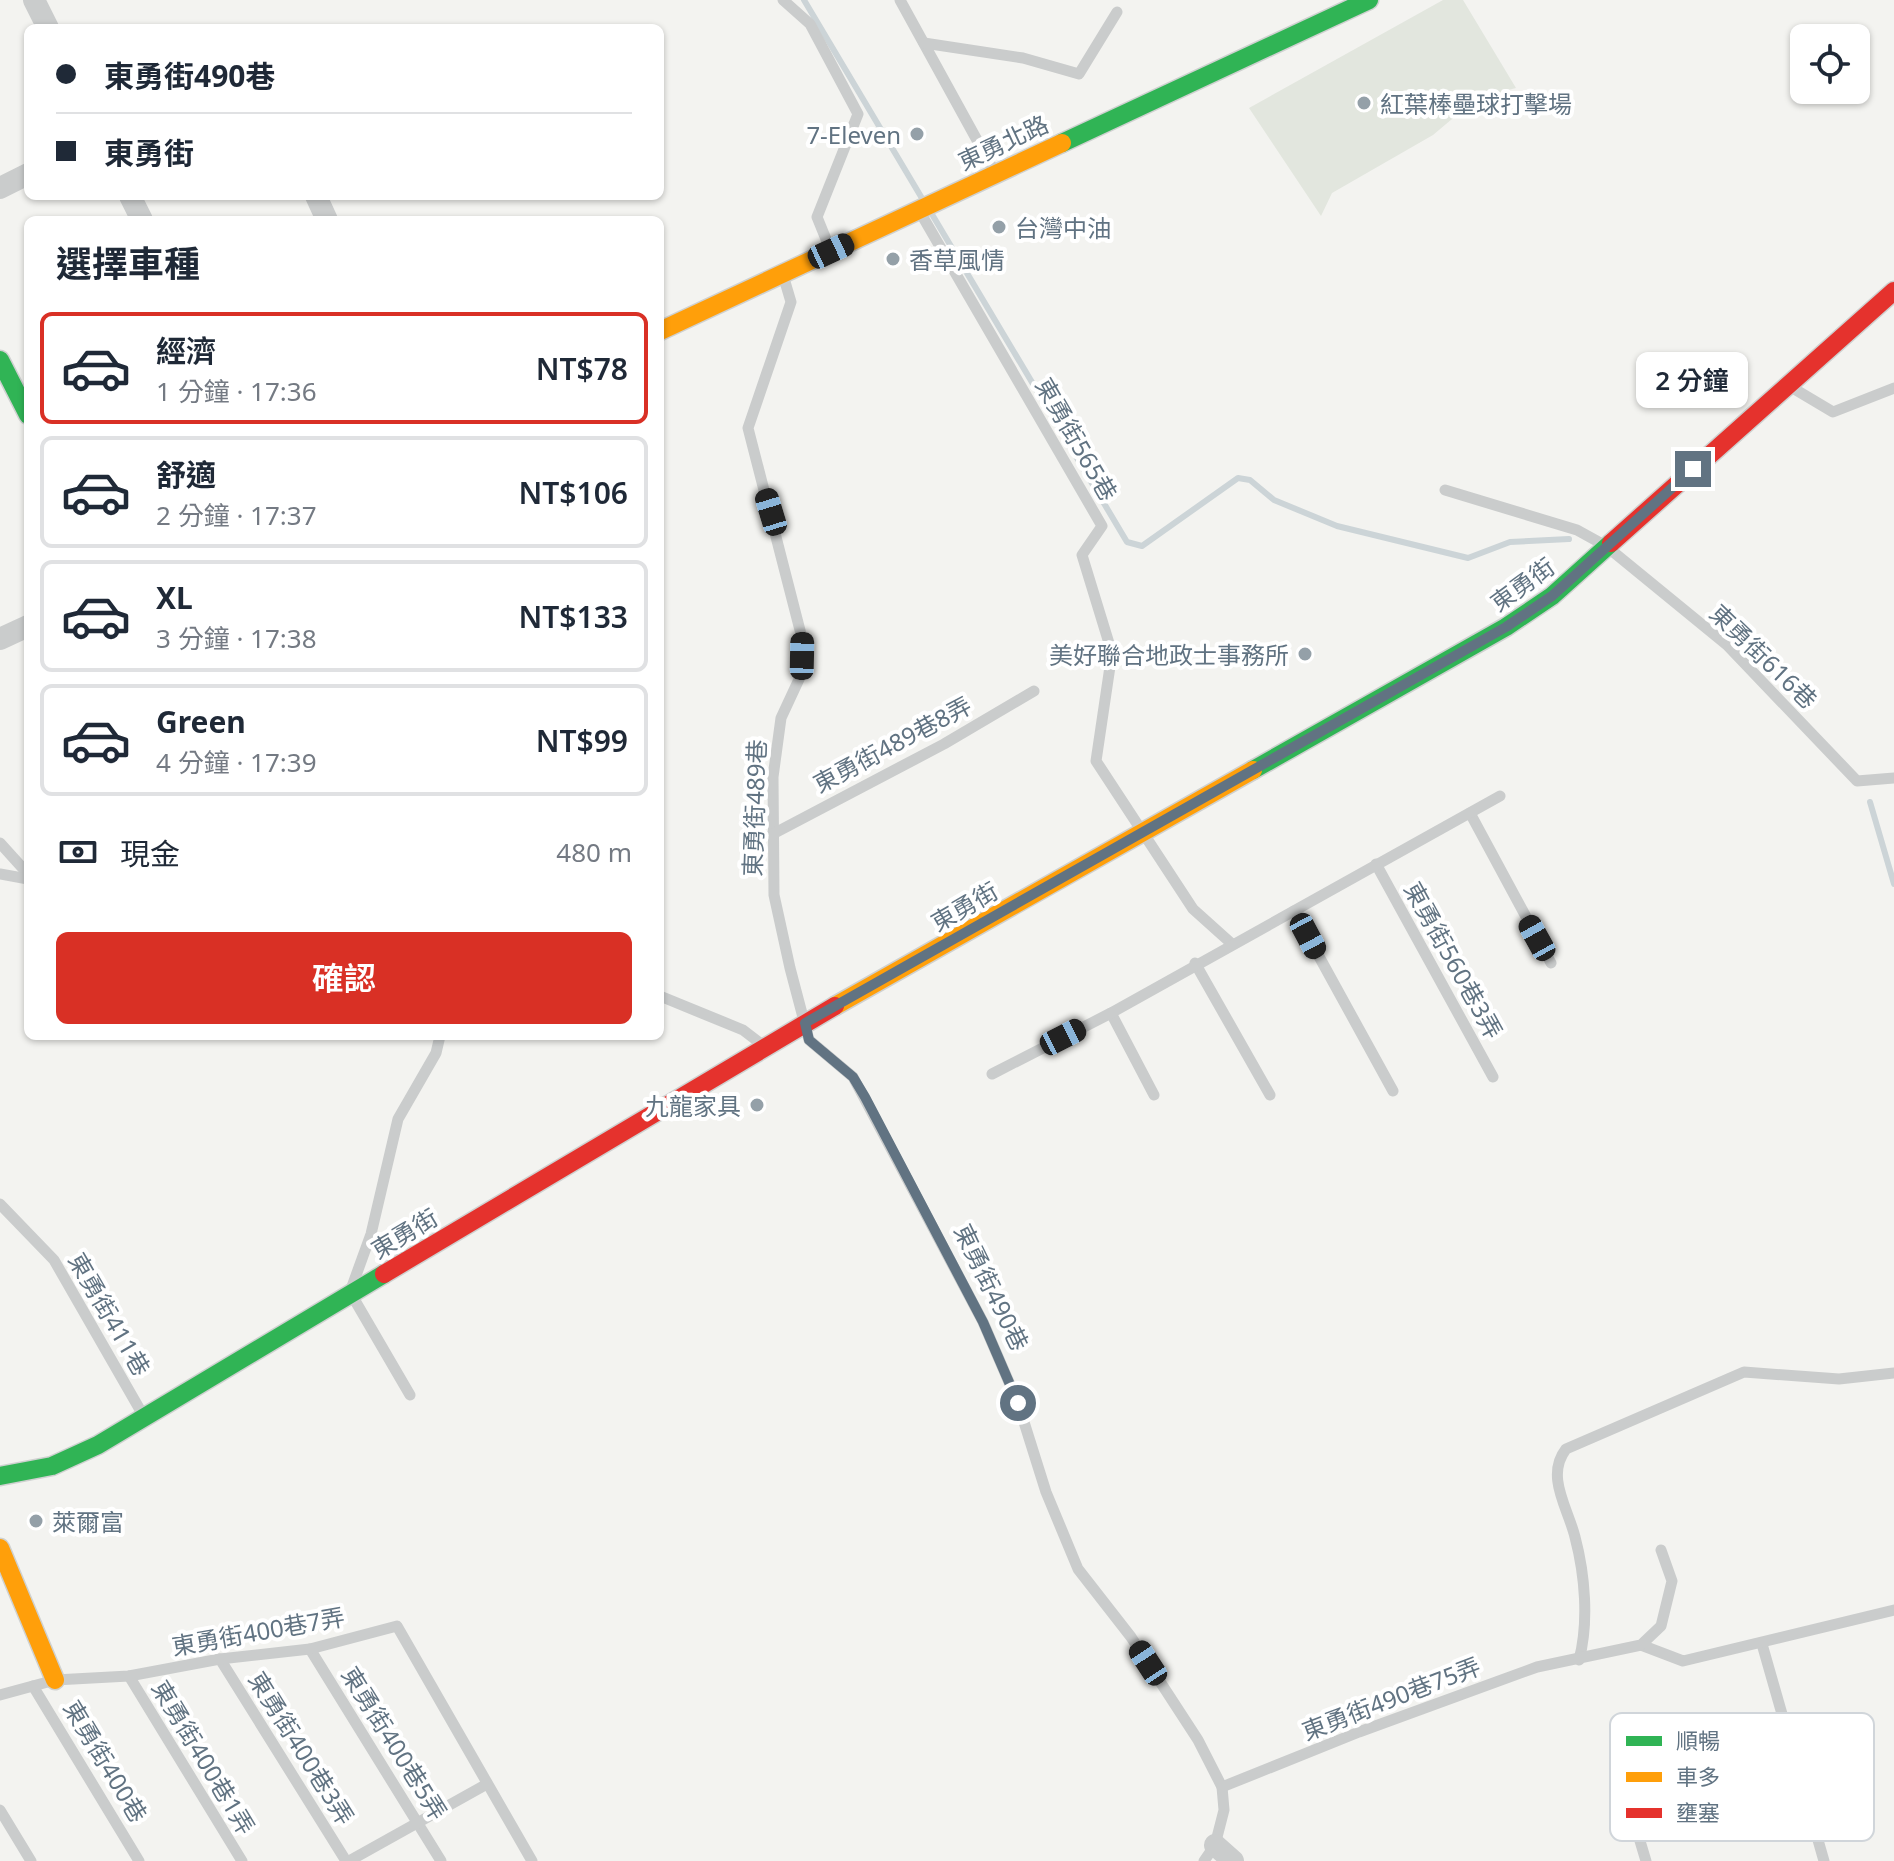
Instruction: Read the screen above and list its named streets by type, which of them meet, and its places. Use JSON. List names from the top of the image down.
{
  "streets": {
    "street": ["東勇北路", "東勇街", "東勇街400巷"],
    "lane": [
      "東勇街565巷",
      "東勇街616巷",
      "東勇街489巷8弄",
      "東勇街489巷",
      "東勇街560巷3弄",
      "東勇街490巷",
      "東勇街411巷",
      "東勇街400巷7弄",
      "東勇街490巷75弄",
      "東勇街400巷5弄",
      "東勇街400巷3弄",
      "東勇街400巷1弄"
    ]
  },
  "crossings": [
    ["東勇北路", "東勇街565巷"],
    ["東勇北路", "東勇街489巷"],
    ["東勇街565巷", "東勇街"],
    ["東勇街", "東勇街616巷"],
    ["東勇街", "東勇街489巷"],
    ["東勇街", "東勇街490巷"],
    ["東勇街", "東勇街411巷"],
    ["東勇街489巷8弄", "東勇街489巷"],
    ["東勇街489巷", "東勇街490巷"],
    ["東勇街490巷", "東勇街490巷75弄"],
    ["東勇街400巷7弄", "東勇街400巷5弄"],
    ["東勇街400巷7弄", "東勇街400巷3弄"],
    ["東勇街400巷7弄", "東勇街400巷1弄"],
    ["東勇街400巷7弄", "東勇街400巷"]
  ],
  "places": [
    "紅葉棒壘球打擊場",
    "7-Eleven",
    "台灣中油",
    "香草風情",
    "美好聯合地政士事務所",
    "九龍家具",
    "萊爾富"
  ],
  "legend": ["順暢", "車多", "壅塞"],
  "page": {
    "banner": ["東勇街490巷", "東勇街"],
    "heading": "選擇車種",
    "list": [
      {
        "name": "經濟",
        "note": "1 分鐘 · 17:36",
        "value": "NT$78"
      },
      {
        "name": "舒適",
        "note": "2 分鐘 · 17:37",
        "value": "NT$106"
      },
      {
        "name": "XL",
        "note": "3 分鐘 · 17:38",
        "value": "NT$133"
      },
      {
        "name": "Green",
        "note": "4 分鐘 · 17:39",
        "value": "NT$99"
      }
    ],
    "bubble": "2 分鐘",
    "pay": ["現金", "480 m"],
    "buttons": "確認"
  }
}
